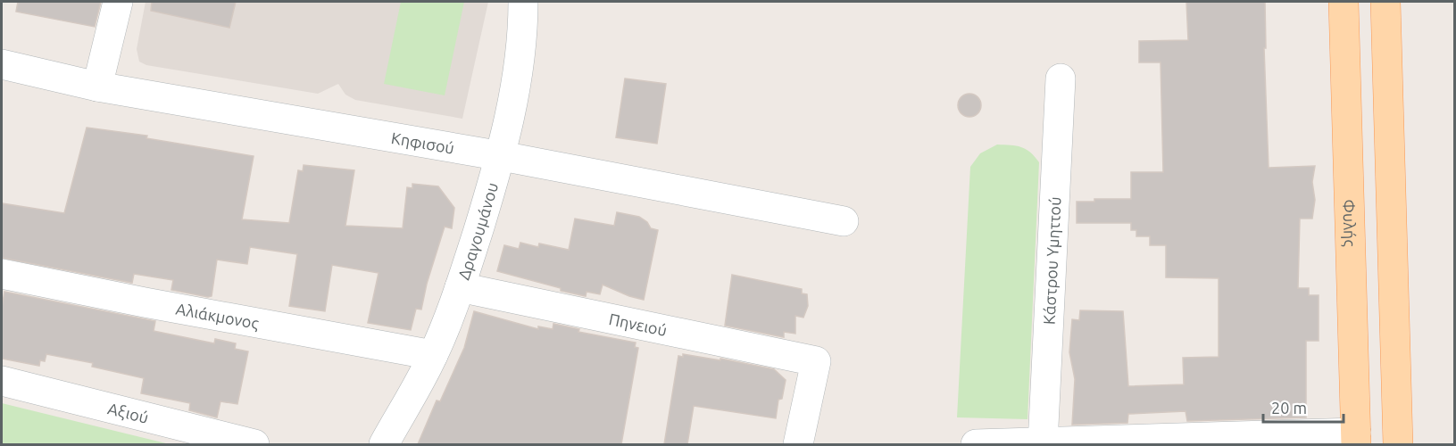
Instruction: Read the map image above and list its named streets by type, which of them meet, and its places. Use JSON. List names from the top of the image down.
{
  "streets": {
    "main road": ["Φυλής"],
    "street": [
      "Κηφισού",
      "Δραγουμάνου",
      "Κάστρου Υμηττού",
      "Αλιάκμονος",
      "Πηνειού",
      "Αξιού"
    ]
  },
  "crossings": [
    ["Κηφισού", "Δραγουμάνου"],
    ["Δραγουμάνου", "Αλιάκμονος"],
    ["Δραγουμάνου", "Πηνειού"]
  ],
  "scale_bar": "20 m"
}
